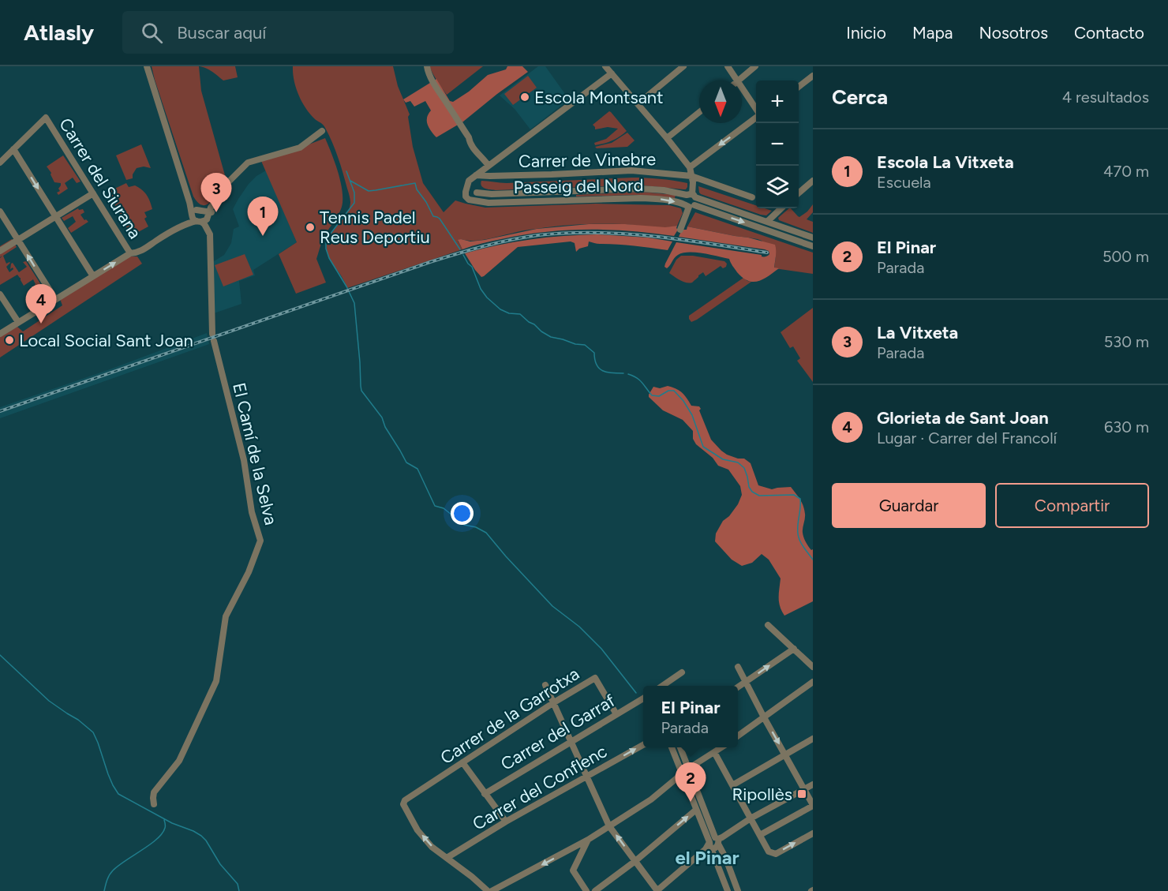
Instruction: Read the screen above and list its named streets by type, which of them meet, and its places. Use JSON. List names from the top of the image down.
{
  "streets": {
    "street": [
      "Carrer de Vinebre",
      "Carrer del Siurana",
      "Passeig del Nord",
      "El Camí de la Selva",
      "Carrer de la Garrotxa",
      "Carrer del Garraf",
      "Carrer del Conflenc"
    ]
  },
  "crossings": [
    ["Carrer de la Garrotxa", "Carrer del Garraf"],
    ["Carrer de la Garrotxa", "Carrer del Conflenc"]
  ],
  "districts": ["el Pinar"],
  "places": {
    "other": ["Escola Montsant", "Tennis Padel Reus Deportiu", "Local Social Sant Joan"],
    "transit": ["Ripollès"]
  },
  "north": "bottom",
  "page": {
    "header": "Atlasly",
    "search": "Buscar aquí",
    "nav": [
      "Inicio",
      "Mapa",
      "Nosotros",
      "Contacto"
    ],
    "heading": ["Cerca", "4 resultados"],
    "map_buttons": ["+", "−"],
    "list": [
      {
        "mark": "1",
        "name": "Escola La Vitxeta",
        "note": "Escuela",
        "value": "470 m"
      },
      {
        "mark": "2",
        "name": "El Pinar",
        "note": "Parada",
        "value": "500 m"
      },
      {
        "mark": "3",
        "name": "La Vitxeta",
        "note": "Parada",
        "value": "530 m"
      },
      {
        "mark": "4",
        "name": "Glorieta de Sant Joan",
        "note": "Lugar · Carrer del Francolí",
        "value": "630 m"
      }
    ],
    "pins": [
      "3",
      "1",
      "4",
      "2"
    ],
    "buttons": ["Guardar", "Compartir"],
    "popup": ["El Pinar", "Parada"]
  }
}
